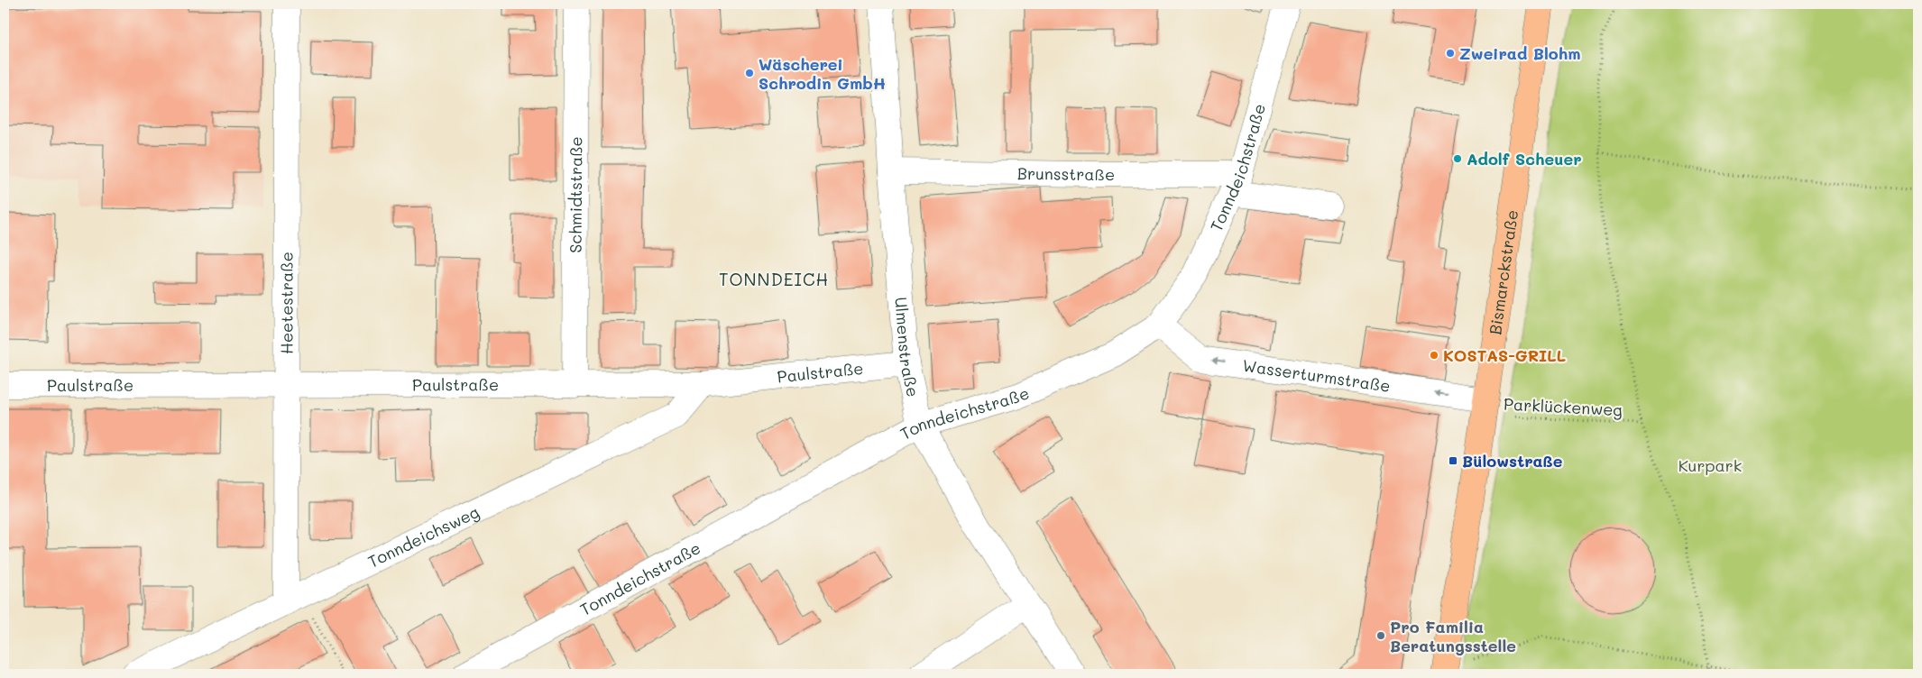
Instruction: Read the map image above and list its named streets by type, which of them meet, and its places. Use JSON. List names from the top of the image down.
{
  "streets": {
    "main road": ["Bismarckstraße"],
    "street": [
      "Tonndeichstraße",
      "Brunsstraße",
      "Schmidtstraße",
      "Heetestraße",
      "Ulmenstraße",
      "Paulstraße",
      "Wasserturmstraße",
      "Tonndeichsweg"
    ],
    "path": ["Parklückenweg"]
  },
  "crossings": [
    ["Tonndeichstraße", "Brunsstraße"],
    ["Tonndeichstraße", "Ulmenstraße"],
    ["Tonndeichstraße", "Wasserturmstraße"],
    ["Brunsstraße", "Ulmenstraße"],
    ["Schmidtstraße", "Paulstraße"],
    ["Bismarckstraße", "Wasserturmstraße"],
    ["Bismarckstraße", "Parklückenweg"],
    ["Heetestraße", "Paulstraße"],
    ["Heetestraße", "Tonndeichsweg"],
    ["Ulmenstraße", "Paulstraße"],
    ["Paulstraße", "Tonndeichsweg"],
    ["Wasserturmstraße", "Parklückenweg"]
  ],
  "one_way": ["Wasserturmstraße"],
  "districts": ["TONNDEICH"],
  "parks": ["Kurpark"],
  "places": {
    "other": [
      "Zweirad Blohm",
      "Wäscherei Schrodin GmbH",
      "Adolf Scheuer",
      "KOSTAS-GRILL",
      "Pro Familia Beratungsstelle"
    ],
    "transit": ["Bülowstraße"]
  }
}
